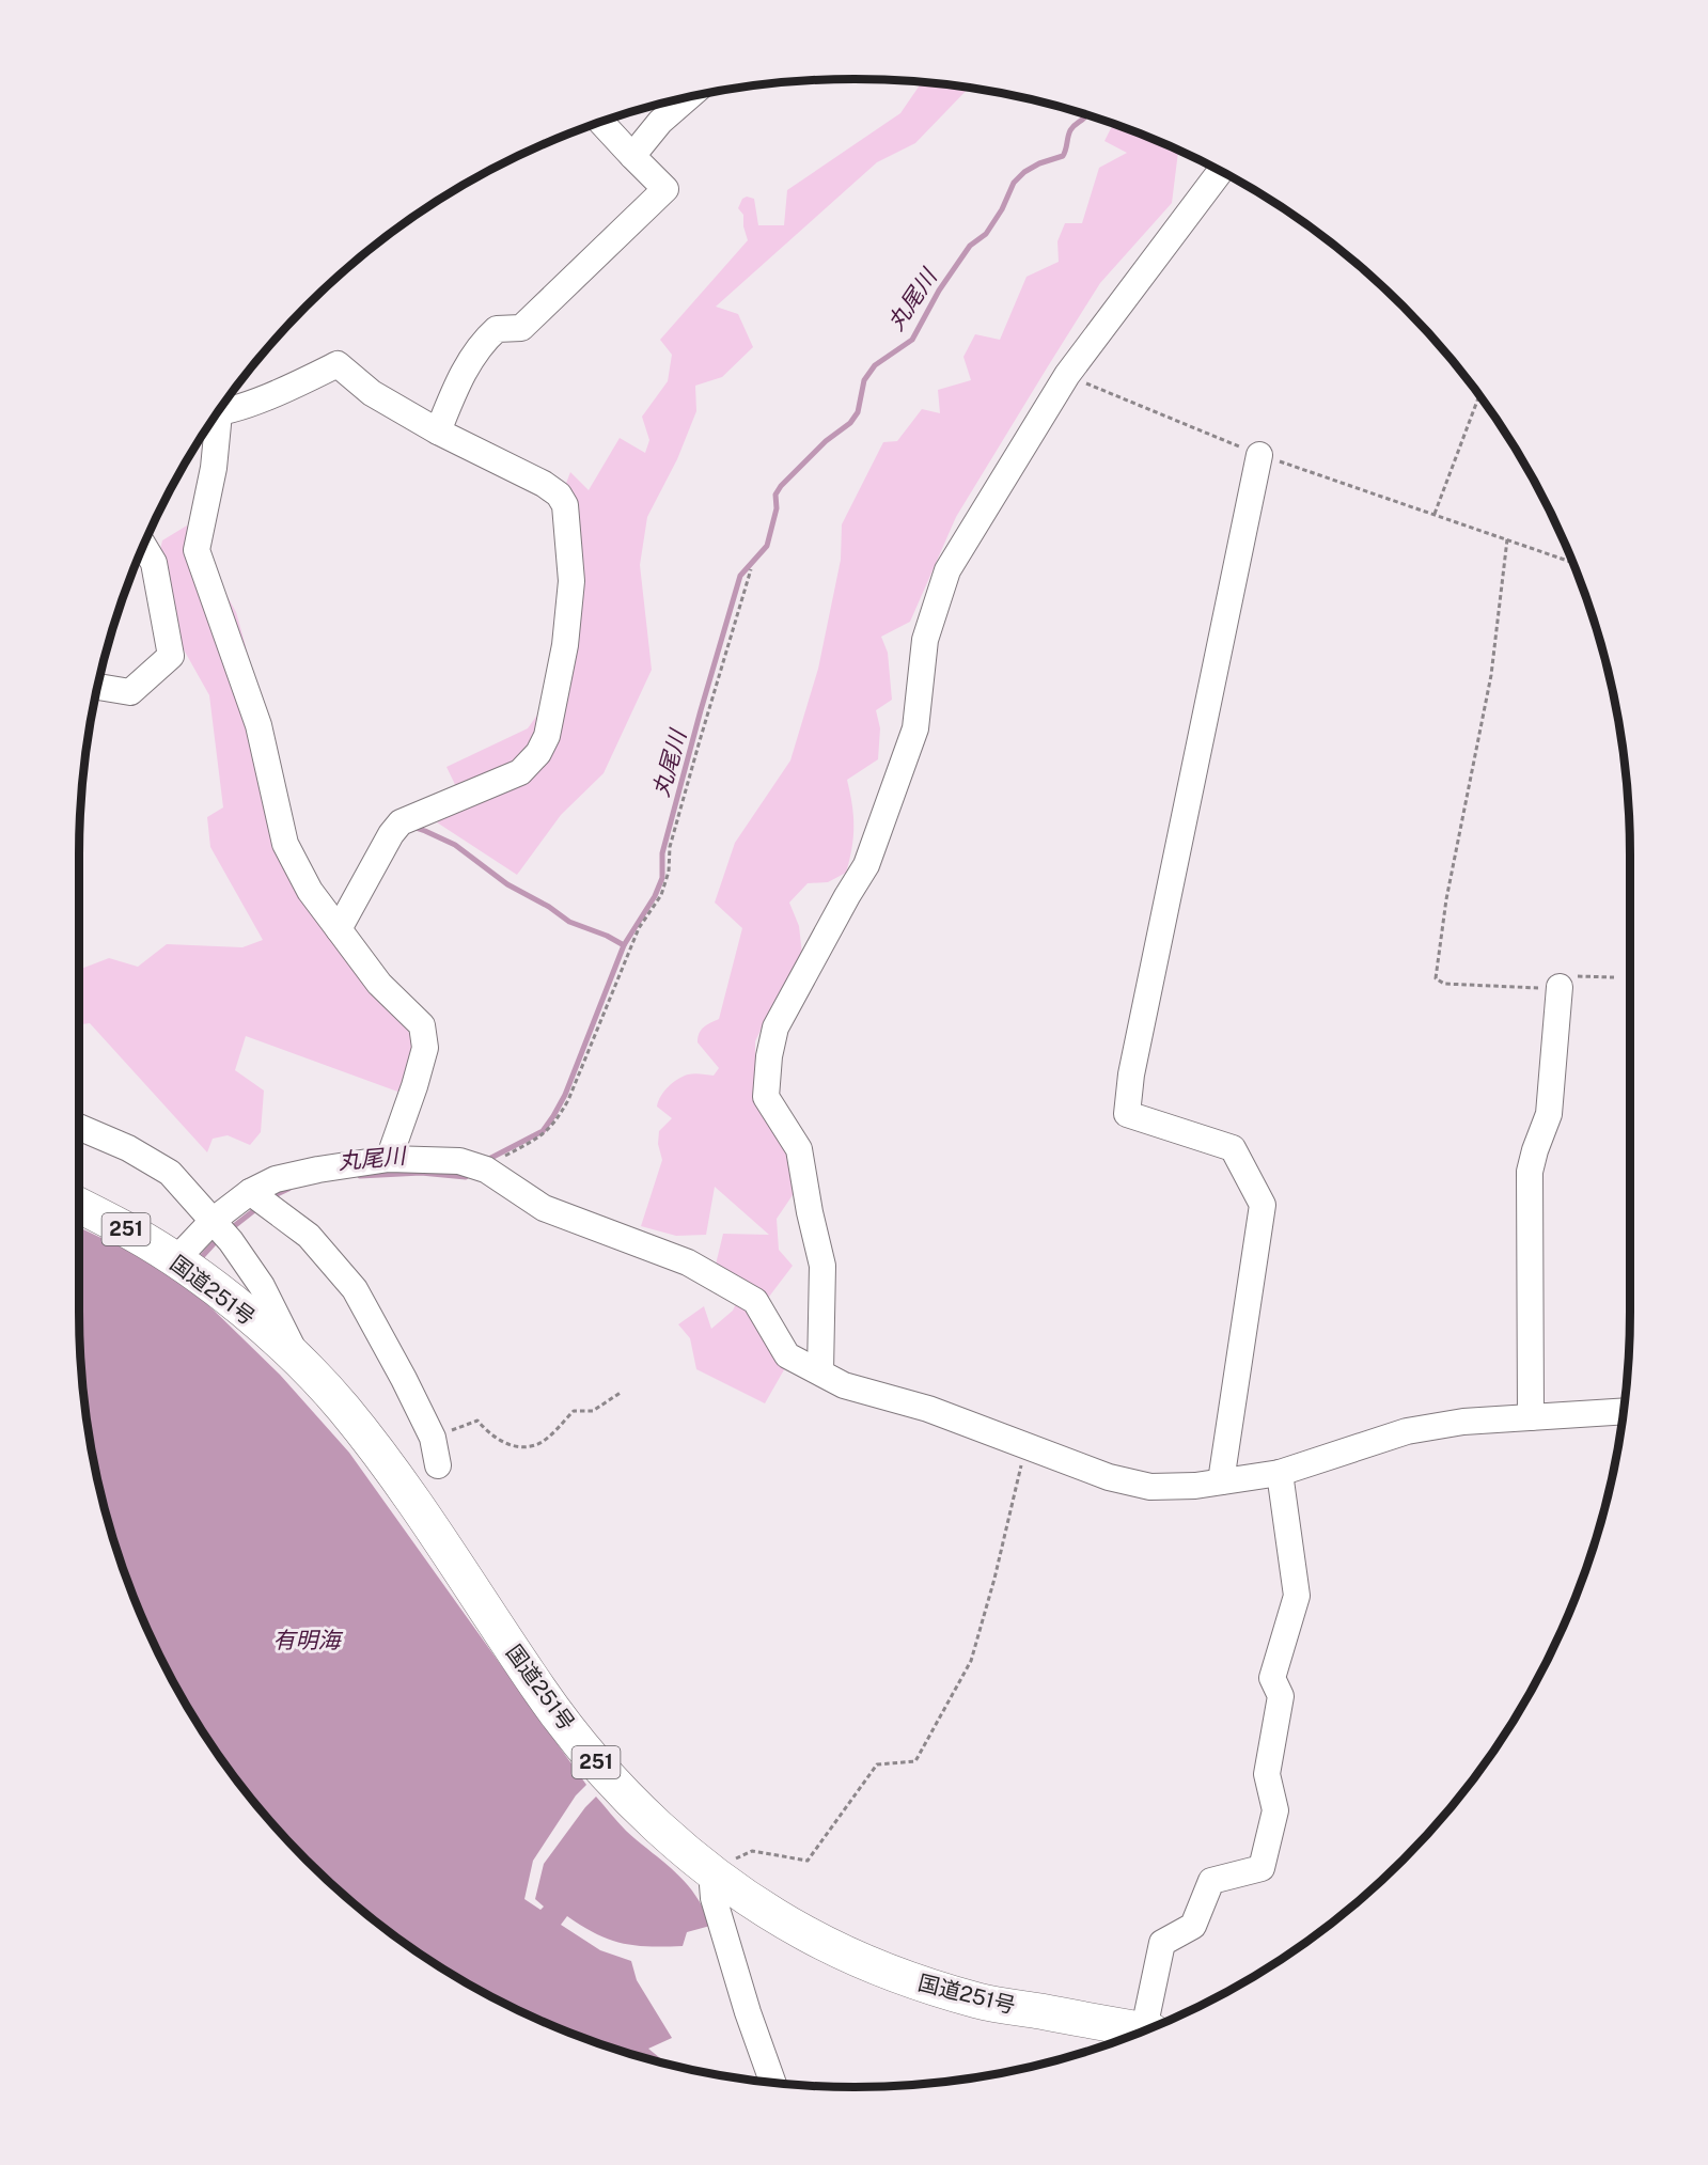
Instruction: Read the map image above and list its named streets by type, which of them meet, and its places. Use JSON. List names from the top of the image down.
{
  "streets": {
    "highway": ["251", "国道251号"]
  },
  "water": ["丸尾川", "有明海"]
}
